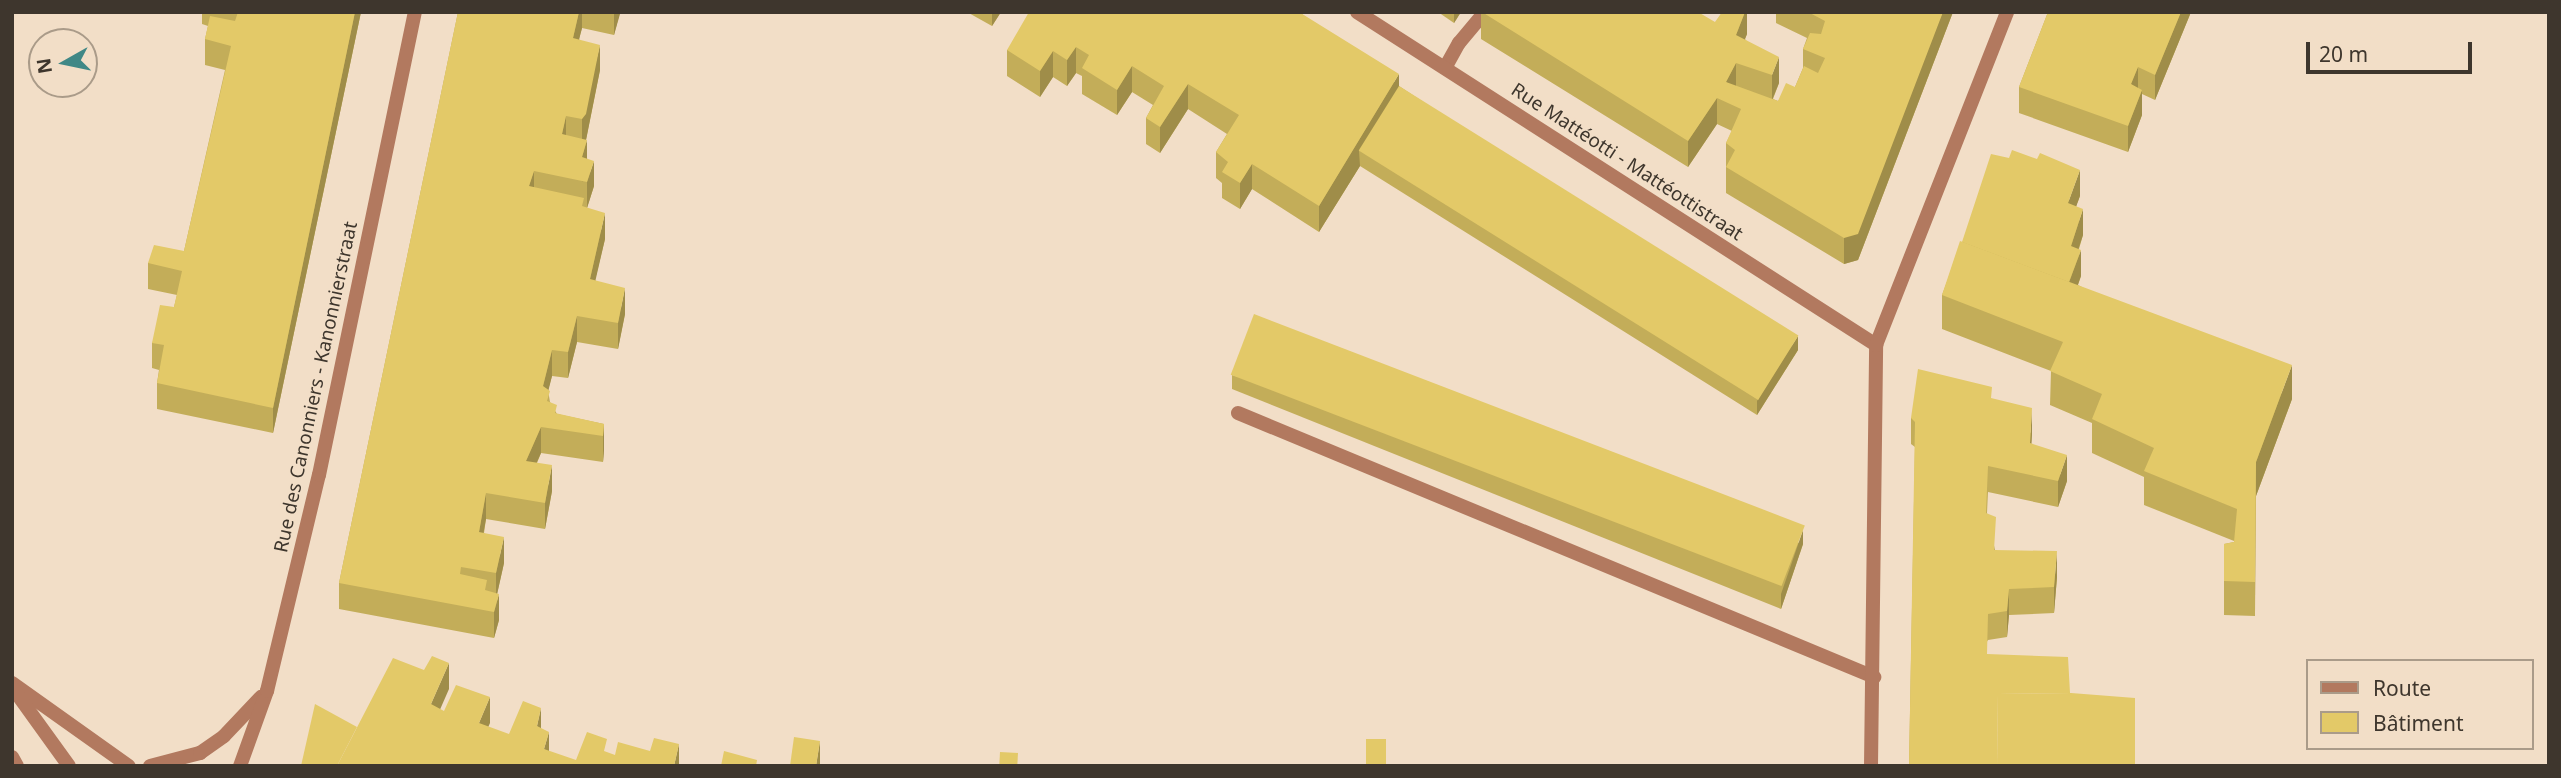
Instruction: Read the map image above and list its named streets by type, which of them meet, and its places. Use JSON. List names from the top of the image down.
{
  "streets": {
    "street": ["Rue Mattéotti - Mattéottistraat", "Rue des Canonniers - Kanonnierstraat"]
  },
  "legend": ["Route", "Bâtiment"],
  "scale_bar": "20 m",
  "north": "left"
}
